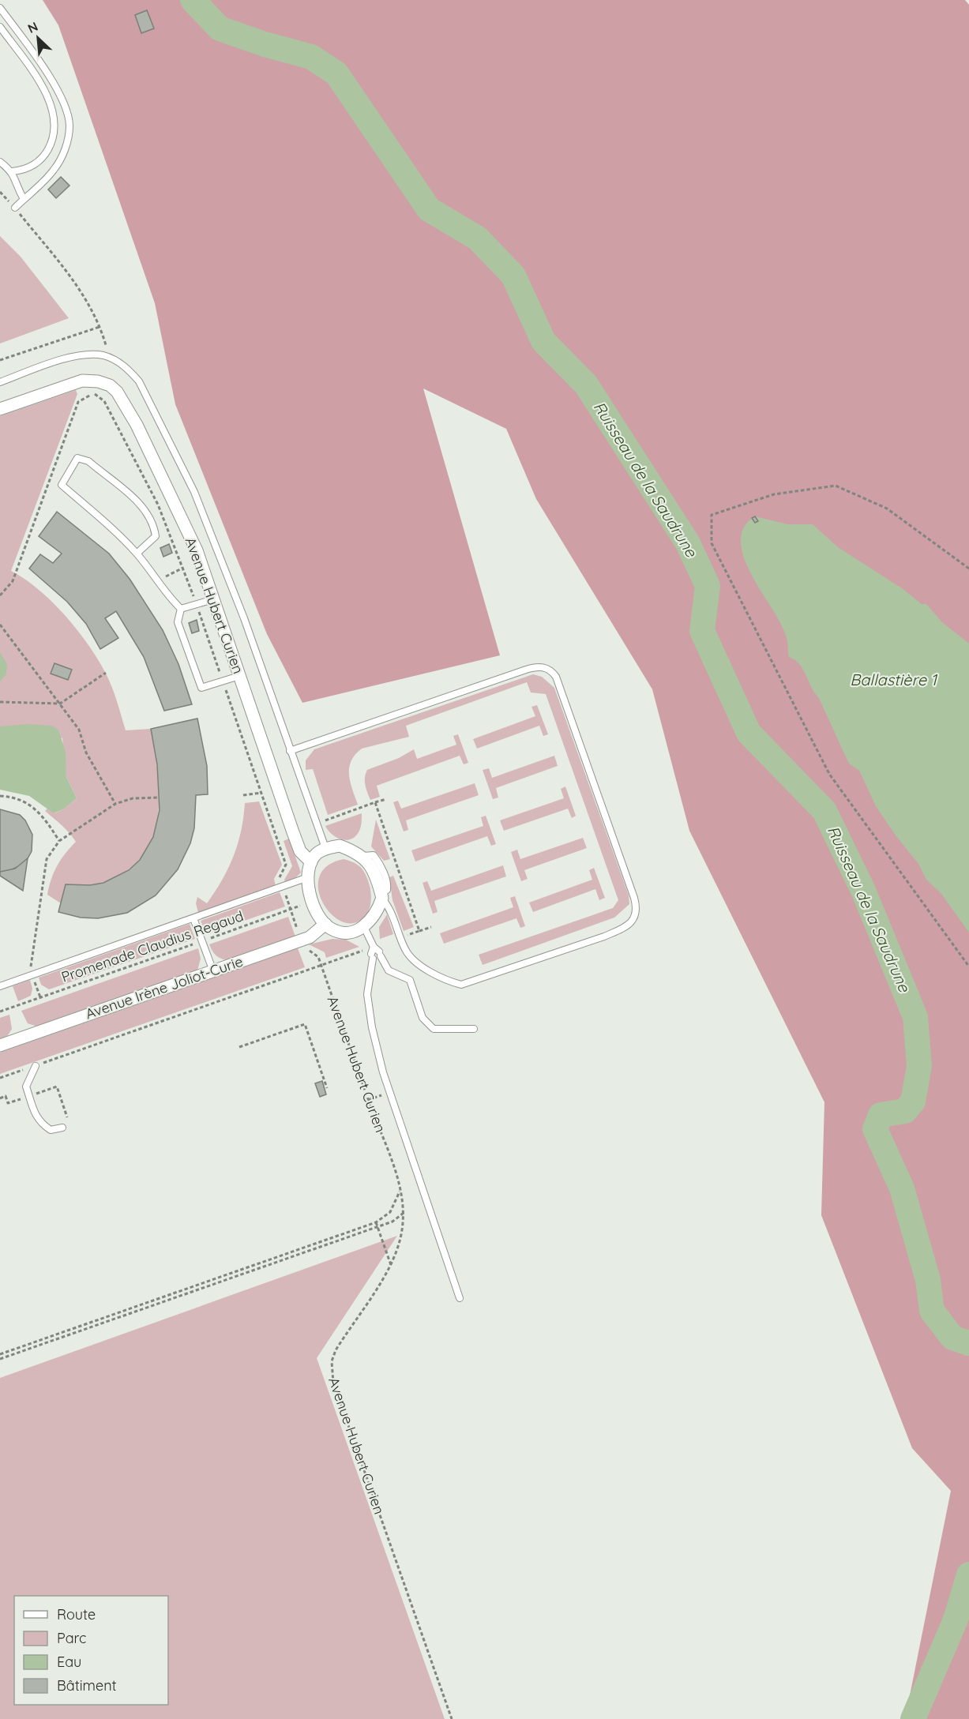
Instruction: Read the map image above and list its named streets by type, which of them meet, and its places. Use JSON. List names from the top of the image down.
{
  "streets": {
    "street": ["Avenue Hubert Curien", "Avenue Irène Joliot-Curie"],
    "path": ["Promenade Claudius Regaud"]
  },
  "crossings": [
    ["Avenue Hubert Curien", "Promenade Claudius Regaud"],
    ["Avenue Hubert Curien", "Avenue Irène Joliot-Curie"],
    ["Promenade Claudius Regaud", "Avenue Irène Joliot-Curie"]
  ],
  "water": ["Ruisseau de la Saudrune", "Ballastière 1"],
  "legend": [
    "Route",
    "Parc",
    "Eau",
    "Bâtiment"
  ],
  "north": "top left"
}
